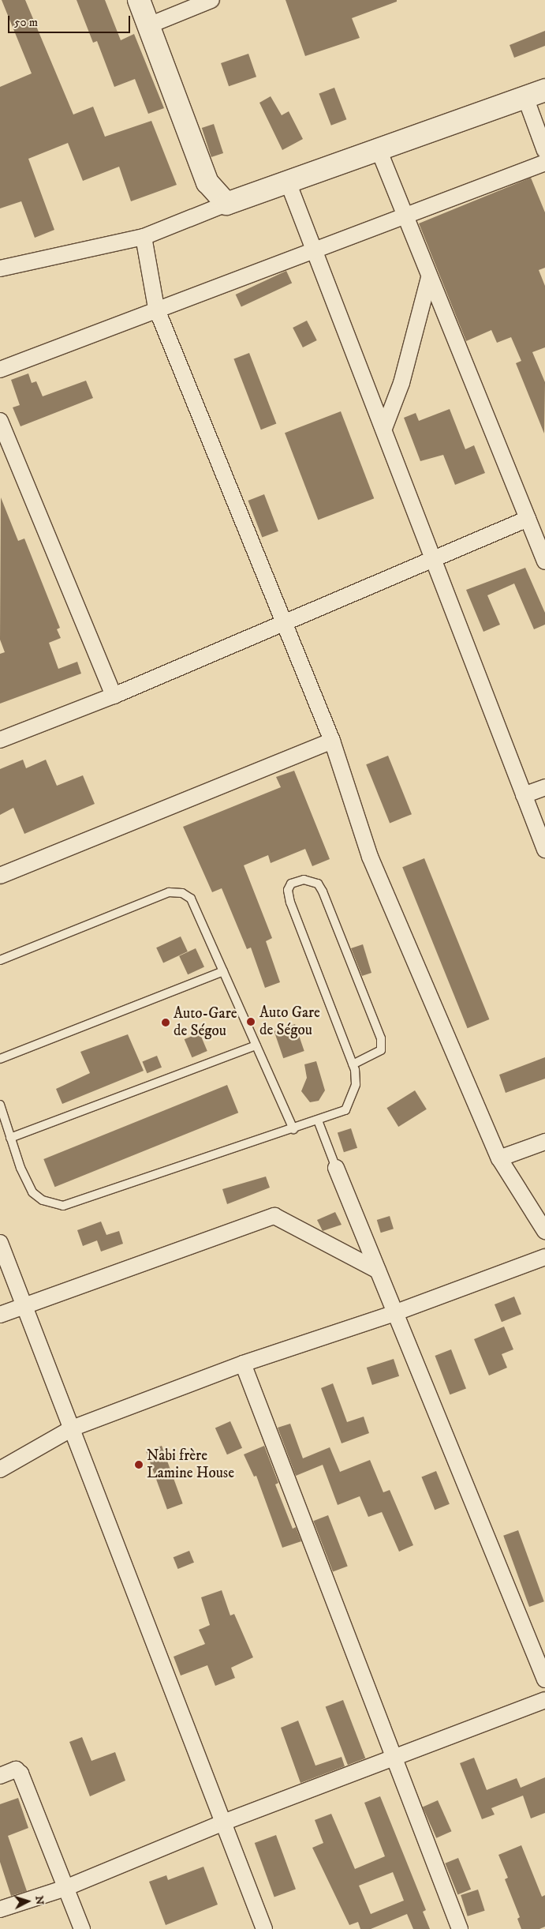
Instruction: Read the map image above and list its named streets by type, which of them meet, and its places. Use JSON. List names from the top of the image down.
{
  "places": ["Auto Gare de Ségou", "Auto-Gare de Ségou", "Nabi frère Lamine House"],
  "scale_bar": "50 m",
  "north": "right"
}
